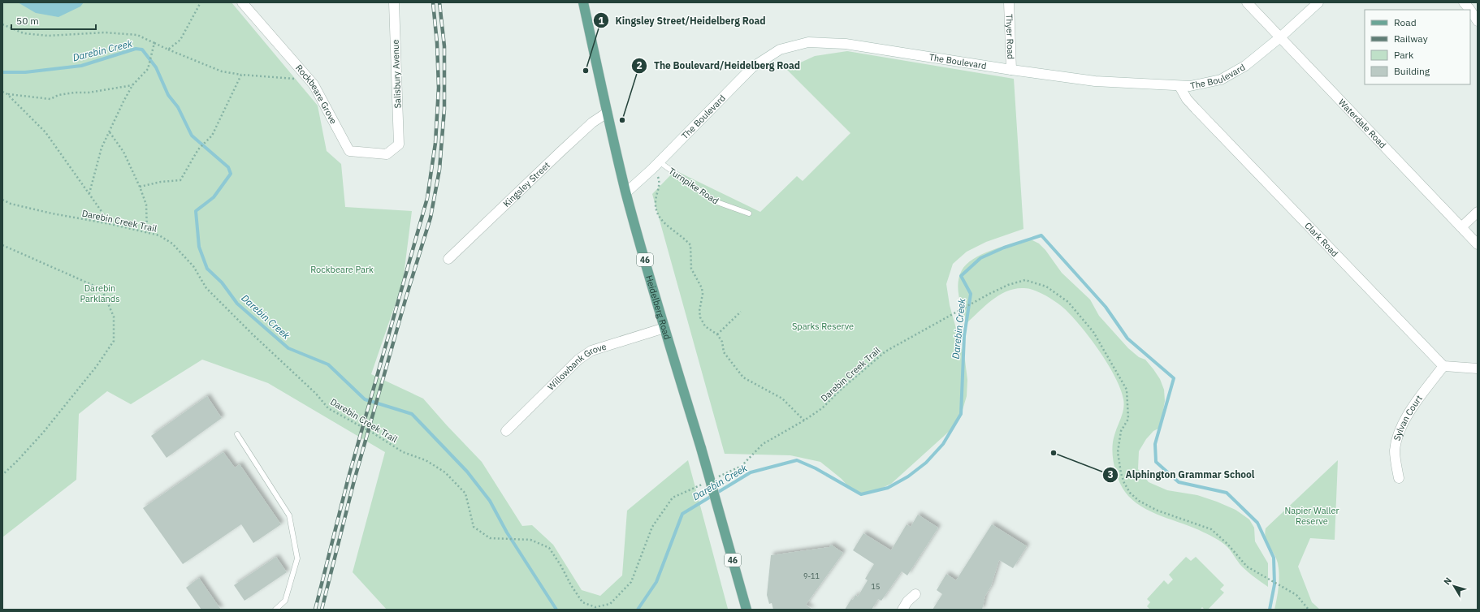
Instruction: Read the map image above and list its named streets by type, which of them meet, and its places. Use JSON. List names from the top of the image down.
{
  "streets": {
    "main road": ["46", "Heidelberg Road"],
    "street": [
      "Thyer Road",
      "The Boulevard",
      "Salisbury Avenue",
      "Rockbeare Grove",
      "Waterdale Road",
      "Kingsley Street",
      "Clark Road",
      "Willowbank Grove",
      "Sylvan Court"
    ],
    "lane": ["Turnpike Road"],
    "path": ["Darebin Creek Trail"]
  },
  "crossings": [
    ["Thyer Road", "The Boulevard"],
    ["The Boulevard", "Waterdale Road"],
    ["The Boulevard", "Turnpike Road"],
    ["The Boulevard", "Clark Road"],
    ["The Boulevard", "Heidelberg Road"],
    ["Salisbury Avenue", "Rockbeare Grove"],
    ["Kingsley Street", "Heidelberg Road"],
    ["Clark Road", "Sylvan Court"],
    ["Heidelberg Road", "Willowbank Grove"]
  ],
  "water": ["Darebin Creek"],
  "parks": [
    "Rockbeare Park",
    "Darebin Parklands",
    "Sparks Reserve",
    "Napier Waller Reserve"
  ],
  "places": ["Kingsley Street/Heidelberg Road", "The Boulevard/Heidelberg Road", "Alphington Grammar School"],
  "house_numbers": ["9-11", "15"],
  "legend": [
    "Road",
    "Railway",
    "Park",
    "Building"
  ],
  "scale_bar": "50 m",
  "north": "top left"
}
